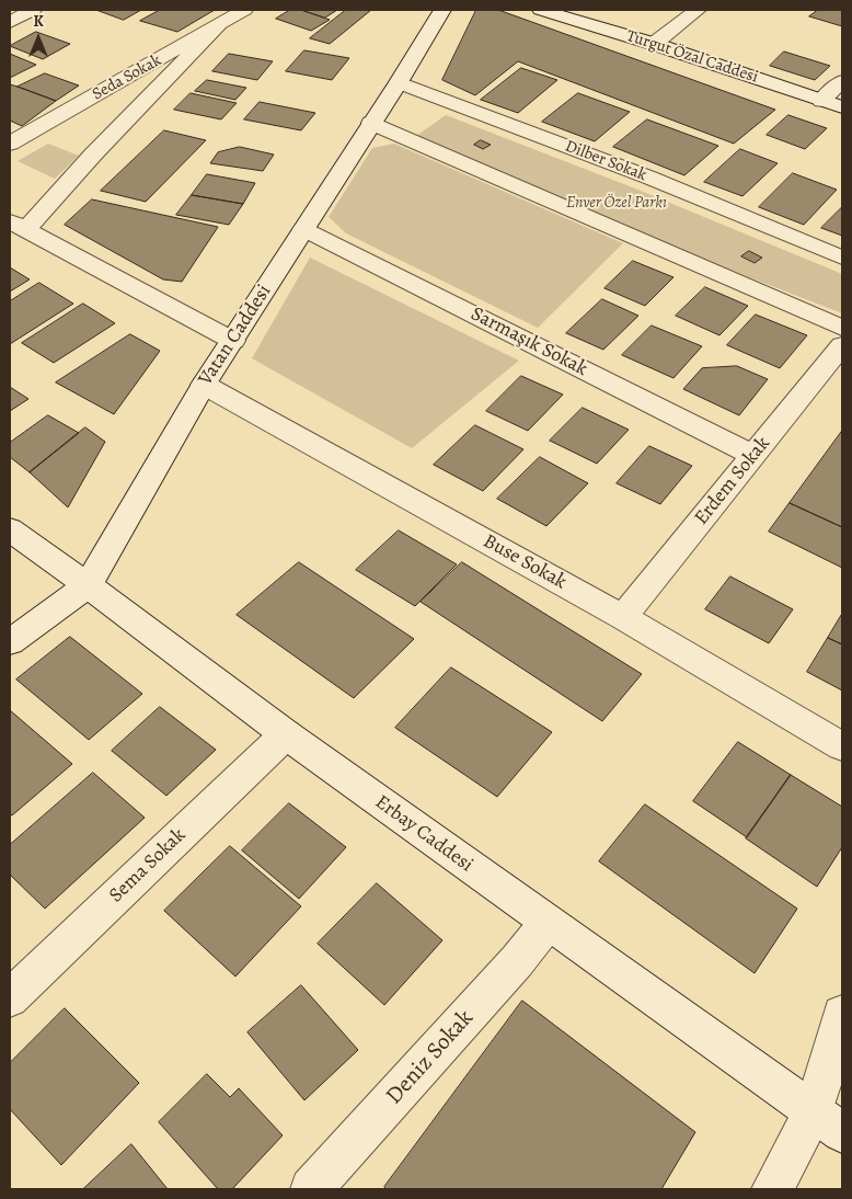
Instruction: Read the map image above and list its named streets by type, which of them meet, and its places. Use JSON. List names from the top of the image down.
{
  "streets": {
    "street": [
      "Turgut Özal Caddesi",
      "Seda Sokak",
      "Dilber Sokak",
      "Vatan Caddesi",
      "Sarmaşık Sokak",
      "Erdem Sokak",
      "Buse Sokak",
      "Erbay Caddesi",
      "Sema Sokak",
      "Deniz Sokak"
    ]
  },
  "crossings": [
    ["Dilber Sokak", "Vatan Caddesi"],
    ["Vatan Caddesi", "Sarmaşık Sokak"],
    ["Vatan Caddesi", "Buse Sokak"],
    ["Vatan Caddesi", "Erbay Caddesi"],
    ["Sarmaşık Sokak", "Erdem Sokak"],
    ["Erdem Sokak", "Buse Sokak"],
    ["Erbay Caddesi", "Sema Sokak"],
    ["Erbay Caddesi", "Deniz Sokak"]
  ],
  "parks": ["Enver Özel Parkı"],
  "north": "top"
}
